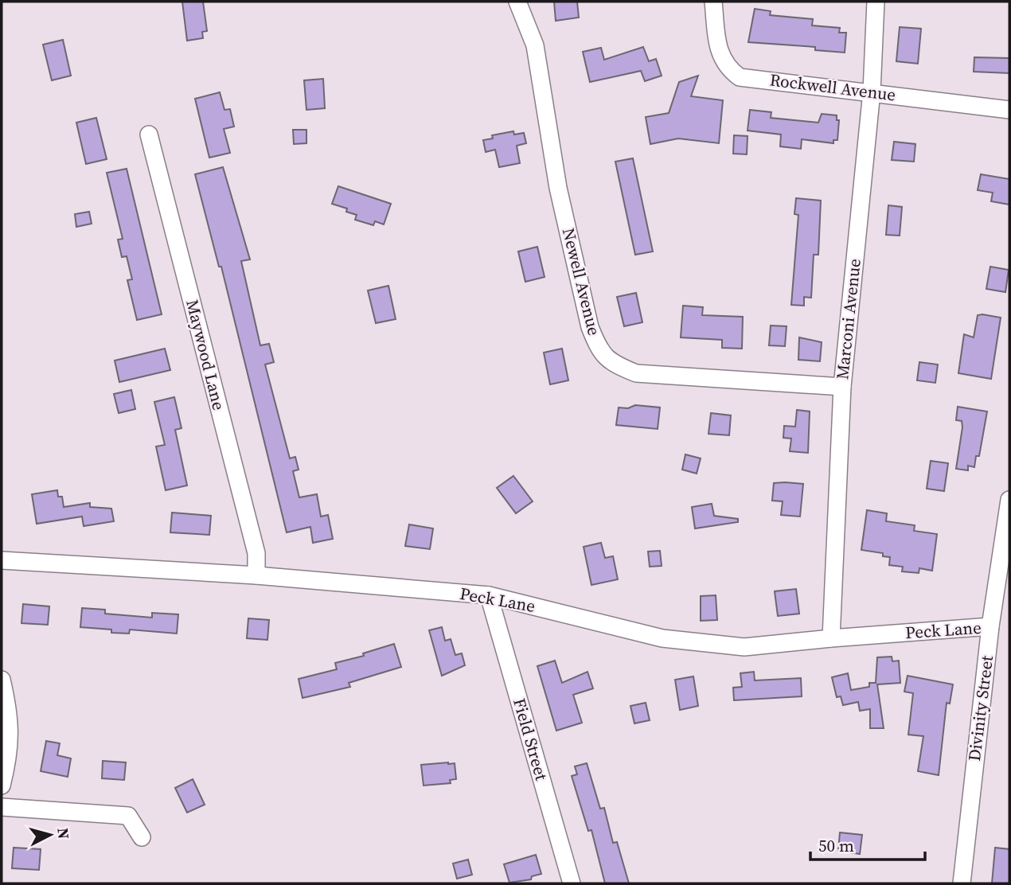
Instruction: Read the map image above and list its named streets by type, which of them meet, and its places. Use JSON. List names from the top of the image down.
{
  "streets": {
    "street": [
      "Rockwell Avenue",
      "Newell Avenue",
      "Marconi Avenue",
      "Maywood Lane",
      "Peck Lane",
      "Divinity Street",
      "Field Street"
    ]
  },
  "crossings": [
    ["Rockwell Avenue", "Marconi Avenue"],
    ["Newell Avenue", "Marconi Avenue"],
    ["Marconi Avenue", "Peck Lane"],
    ["Maywood Lane", "Peck Lane"],
    ["Peck Lane", "Divinity Street"],
    ["Peck Lane", "Field Street"]
  ],
  "scale_bar": "50 m",
  "north": "right"
}
